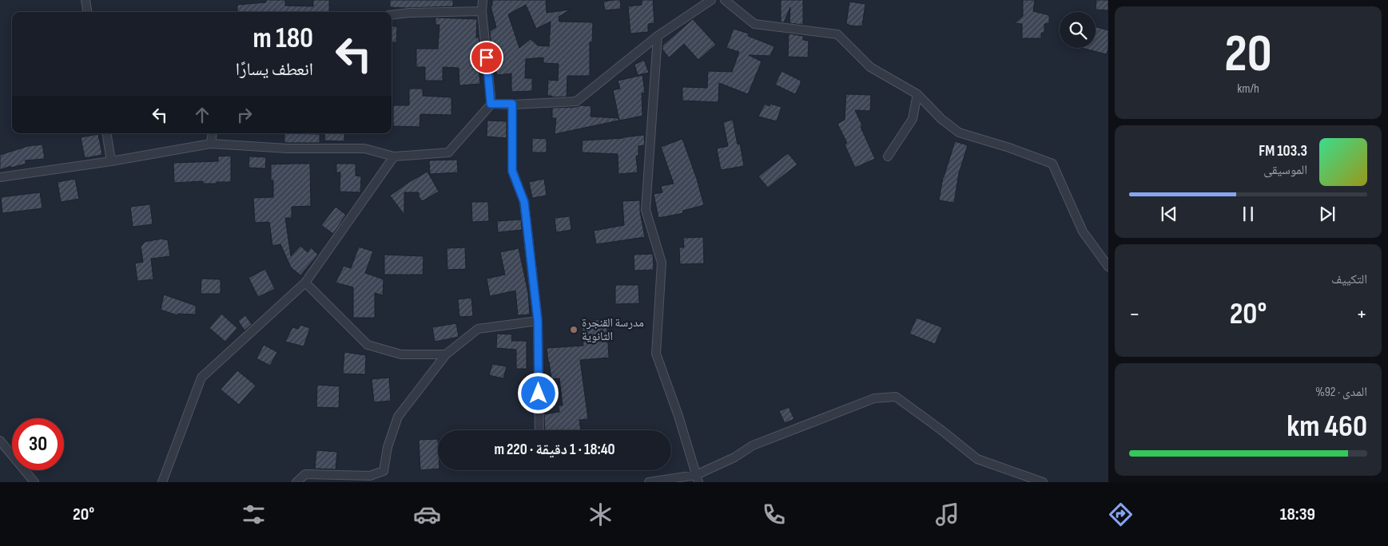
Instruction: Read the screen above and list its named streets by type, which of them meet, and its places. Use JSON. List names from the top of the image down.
{
  "places": ["مدرسة القنجرة الثانوية"],
  "page": {
    "tile": [
      ["20", "km/h"],
      "التكييف",
      ["المدى · 92%", "460 km"]
    ],
    "turn": ["180 m", "انعطف يسارًا"],
    "song": ["103.3 FM", "الموسيقى"],
    "heat": ["−", "20°", "+"],
    "limit": "30",
    "trip": "18:40 · 1 دقيقة · 220 m",
    "tabs": ["18:39", "20°"]
  }
}
